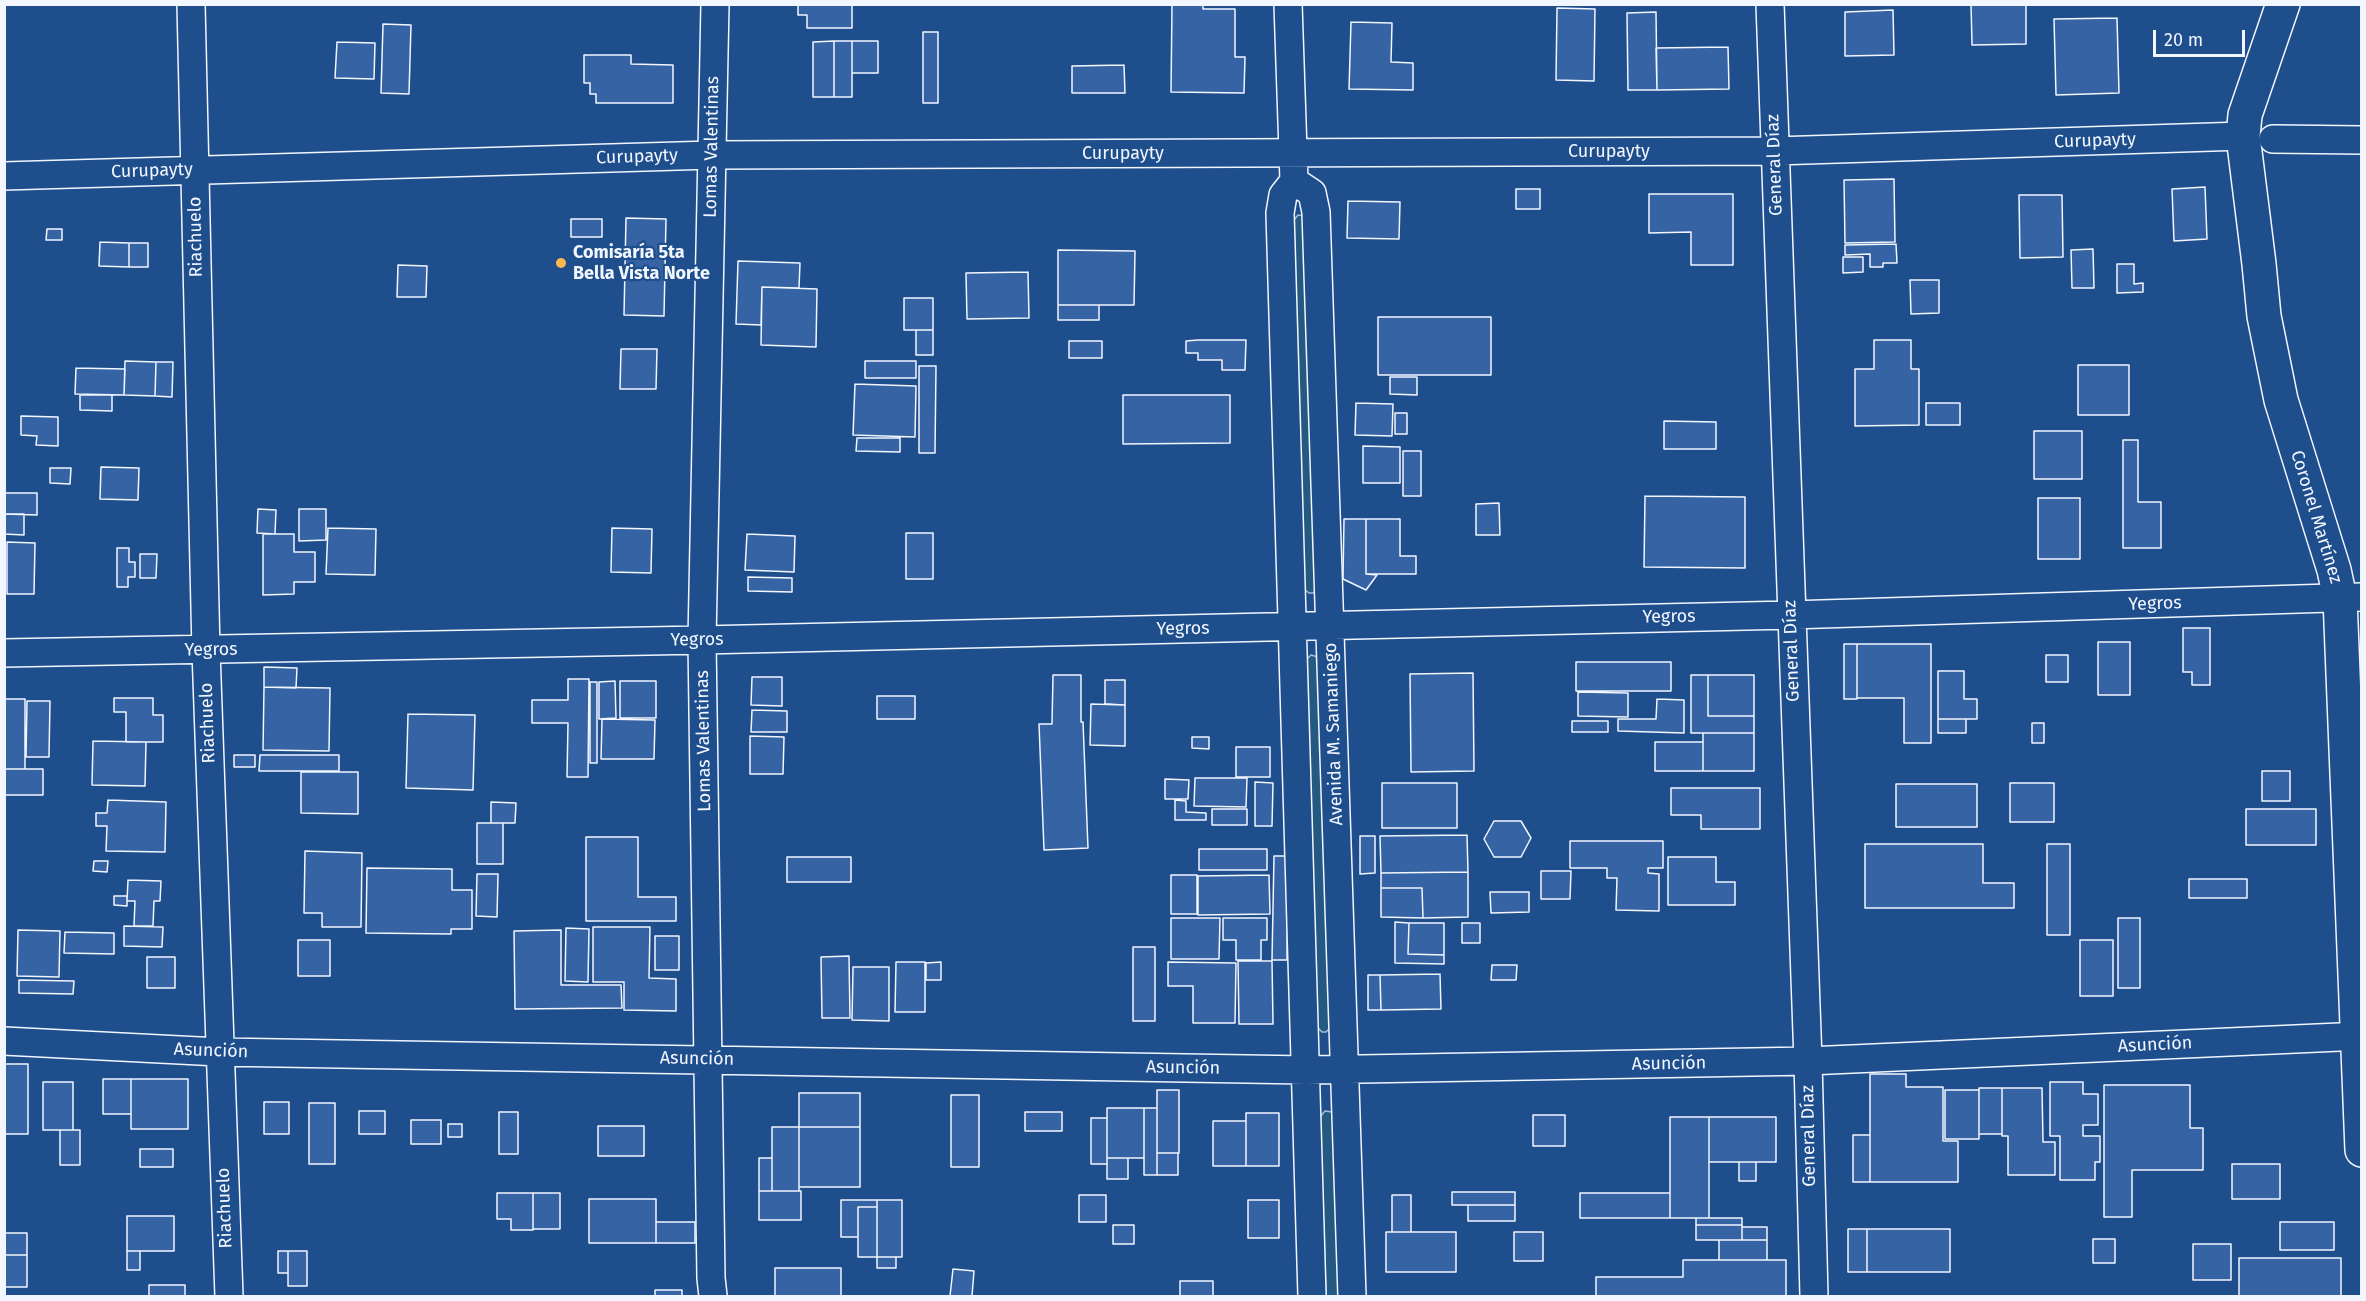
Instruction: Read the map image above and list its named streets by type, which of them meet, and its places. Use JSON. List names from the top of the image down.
{
  "streets": {
    "street": [
      "Curupayty",
      "Lomas Valentinas",
      "General Díaz",
      "Riachuelo",
      "Coronel Martínez",
      "Yegros",
      "Avenida M. Samaniego",
      "Asunción"
    ]
  },
  "crossings": [
    ["Curupayty", "Lomas Valentinas"],
    ["Curupayty", "General Díaz"],
    ["Curupayty", "Riachuelo"],
    ["Curupayty", "Coronel Martínez"],
    ["Lomas Valentinas", "Yegros"],
    ["Lomas Valentinas", "Asunción"],
    ["General Díaz", "Yegros"],
    ["General Díaz", "Asunción"],
    ["Riachuelo", "Yegros"],
    ["Riachuelo", "Asunción"],
    ["Coronel Martínez", "Yegros"],
    ["Coronel Martínez", "Asunción"],
    ["Yegros", "Avenida M. Samaniego"],
    ["Avenida M. Samaniego", "Asunción"]
  ],
  "places": ["Comisaría 5ta Bella Vista Norte"],
  "scale_bar": "20 m"
}
